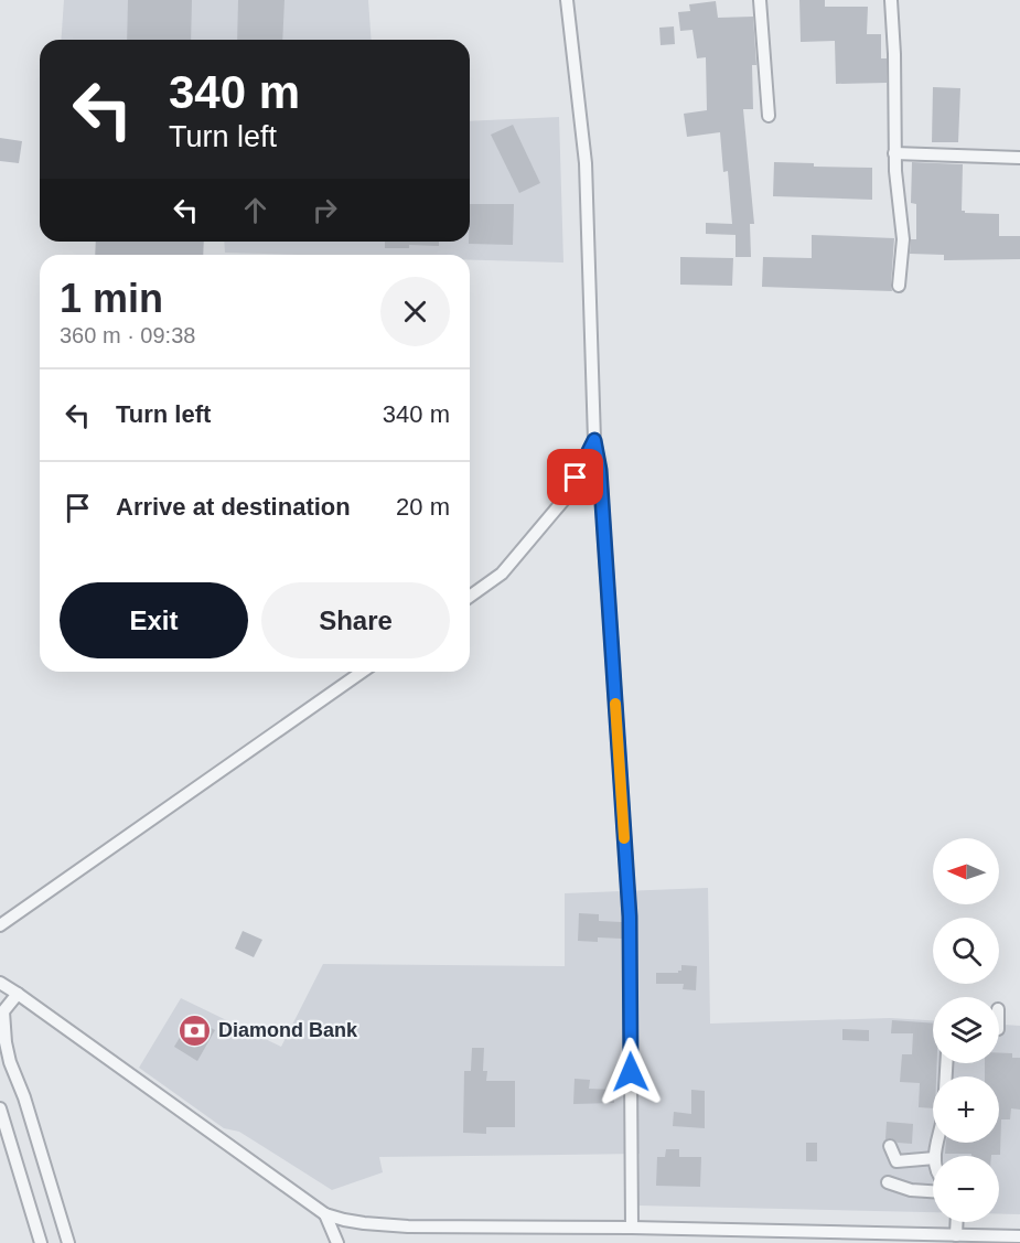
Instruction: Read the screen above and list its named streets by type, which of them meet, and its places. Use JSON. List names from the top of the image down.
{
  "places": {
    "bank": ["Diamond Bank"]
  },
  "north": "left",
  "page": {
    "turn": ["340 m", "Turn left"],
    "heading": ["1 min", "360 m · 09:38"],
    "list": [
      {
        "name": "Turn left",
        "value": "340 m"
      },
      {
        "name": "Arrive at destination",
        "value": "20 m"
      }
    ],
    "buttons": ["Exit", "Share"],
    "map_buttons": ["+", "−"]
  }
}
